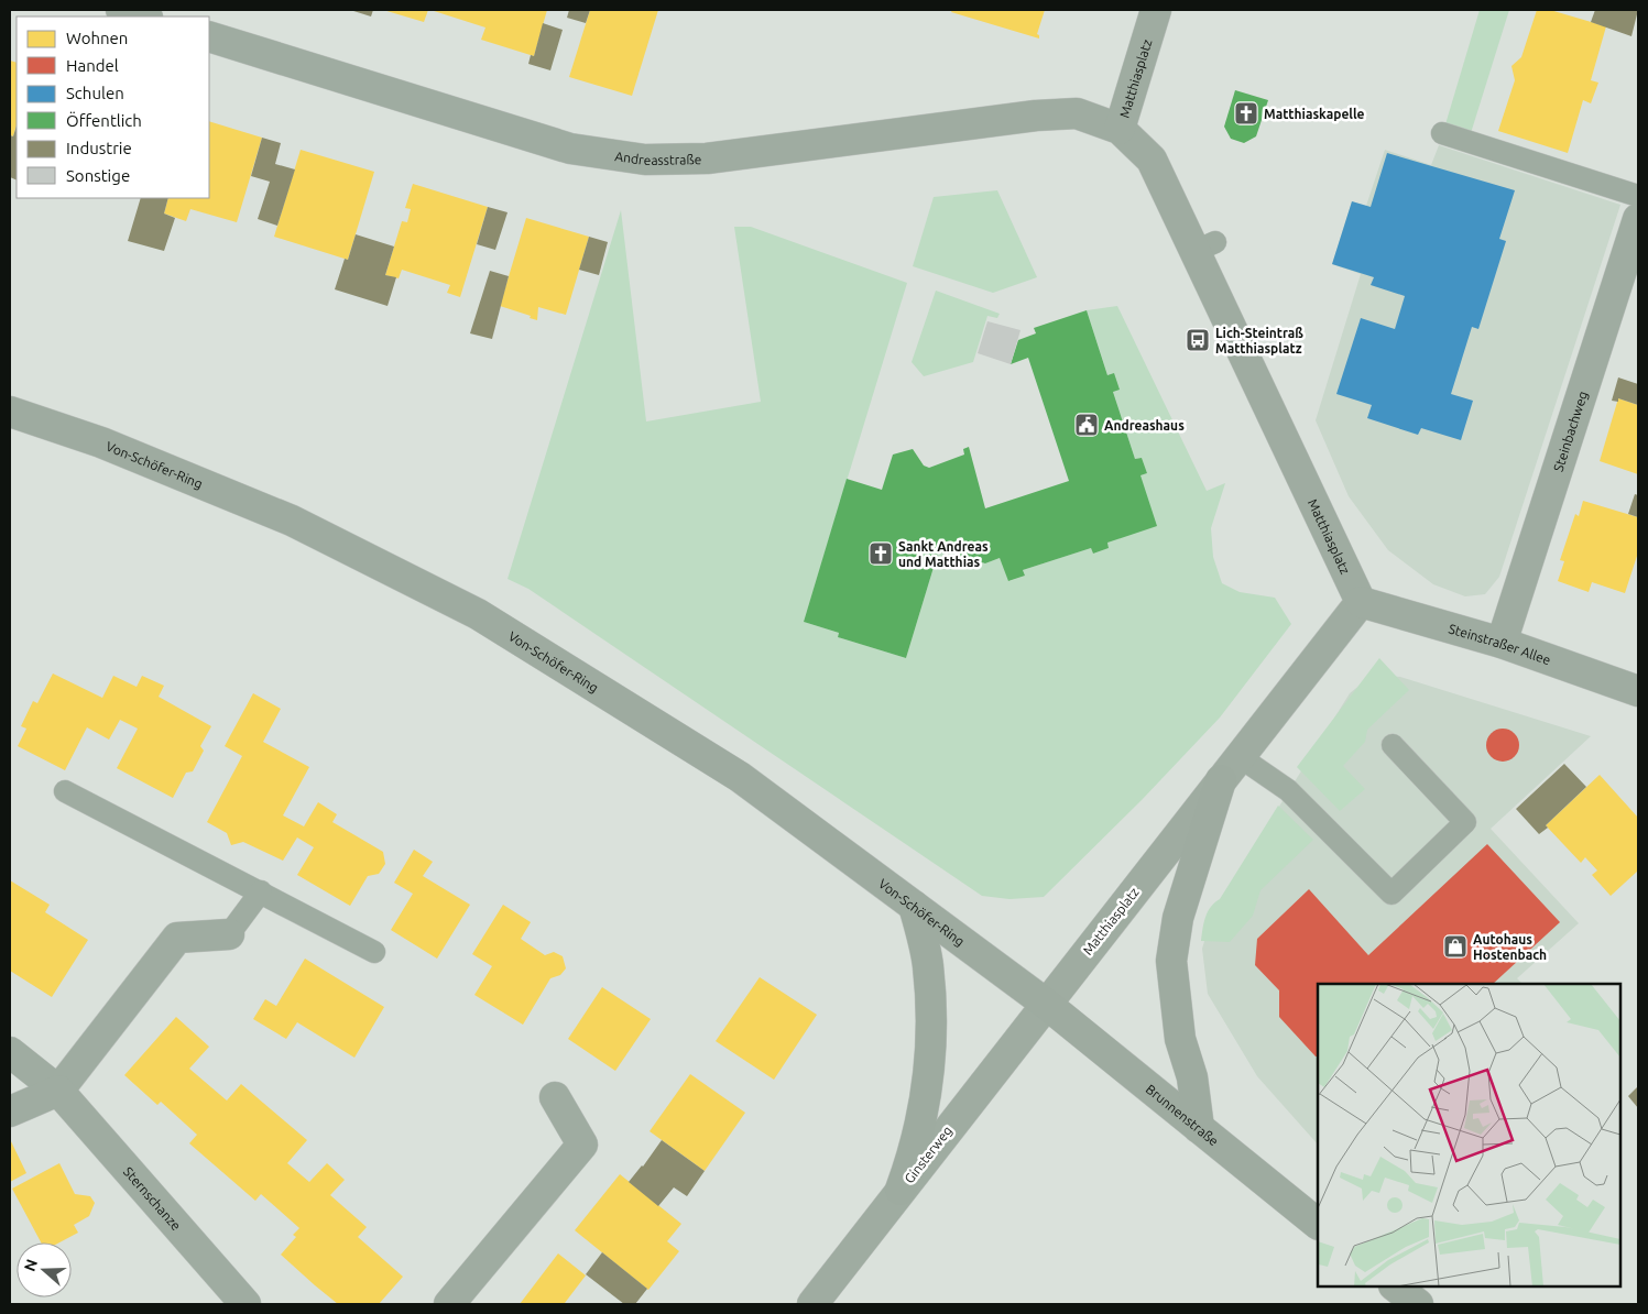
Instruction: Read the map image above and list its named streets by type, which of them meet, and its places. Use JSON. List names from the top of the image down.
{
  "streets": {
    "main road": ["Von-Schöfer-Ring", "Brunnenstraße"],
    "street": [
      "Matthiasplatz",
      "Andreasstraße",
      "Steinbachweg",
      "Steinstraßer Allee",
      "Ginsterweg",
      "Sternschanze"
    ]
  },
  "crossings": [
    ["Matthiasplatz", "Andreasstraße"],
    ["Matthiasplatz", "Von-Schöfer-Ring"],
    ["Matthiasplatz", "Steinstraßer Allee"],
    ["Matthiasplatz", "Brunnenstraße"],
    ["Matthiasplatz", "Ginsterweg"],
    ["Steinbachweg", "Steinstraßer Allee"],
    ["Von-Schöfer-Ring", "Brunnenstraße"],
    ["Von-Schöfer-Ring", "Ginsterweg"],
    ["Brunnenstraße", "Ginsterweg"]
  ],
  "places": {
    "church": ["Matthiaskapelle", "Sankt Andreas und Matthias"],
    "bus stop": ["Lich-Steintraß Matthiasplatz"],
    "public building": ["Andreashaus"],
    "shop": ["Autohaus Hostenbach"]
  },
  "legend": [
    "Wohnen",
    "Handel",
    "Schulen",
    "Öffentlich",
    "Industrie",
    "Sonstige"
  ],
  "north": "left"
}
